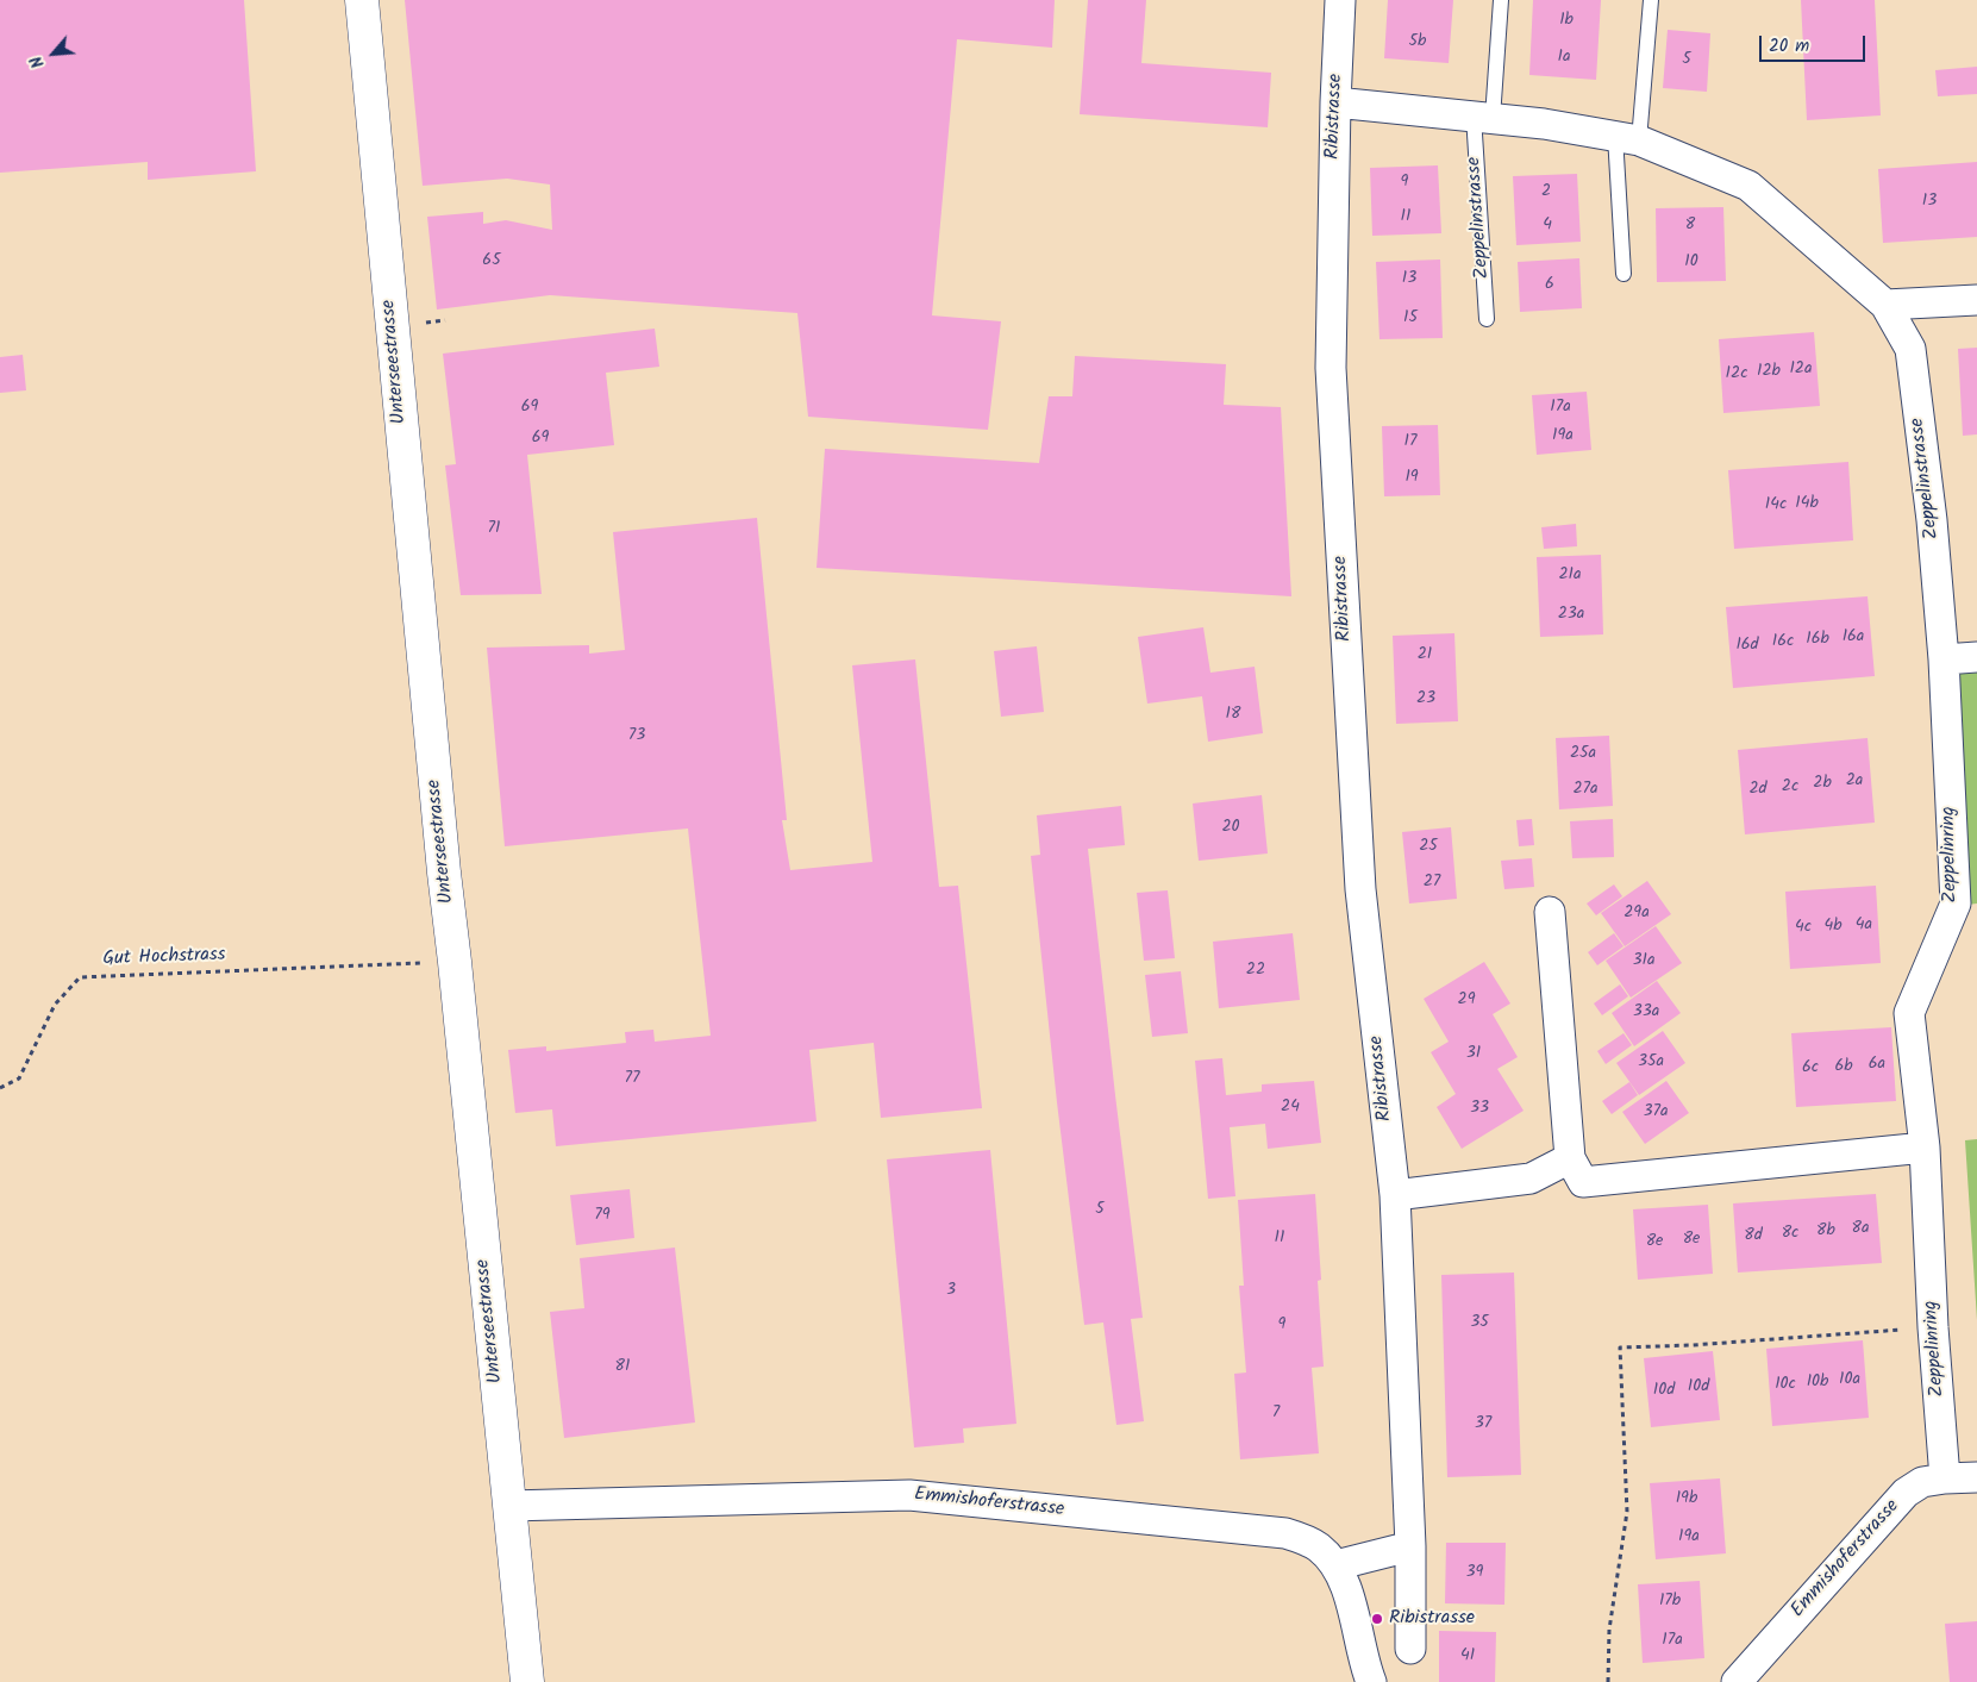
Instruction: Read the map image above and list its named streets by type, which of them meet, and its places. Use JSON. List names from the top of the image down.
{
  "streets": {
    "street": [
      "Ribistrasse",
      "Zeppelinstrasse",
      "Unterseestrasse",
      "Zeppelinring",
      "Emmishoferstrasse"
    ],
    "path": ["Gut Hochstrass"]
  },
  "crossings": [
    ["Ribistrasse", "Zeppelinstrasse"],
    ["Zeppelinstrasse", "Zeppelinring"],
    ["Unterseestrasse", "Emmishoferstrasse"],
    ["Zeppelinring", "Emmishoferstrasse"]
  ],
  "places": ["Ribistrasse"],
  "house_numbers": [
    "1b",
    "5b",
    "1a",
    "5",
    "9",
    "2",
    "13",
    "11",
    "4",
    "8",
    "65",
    "10",
    "13",
    "6",
    "15",
    "12a",
    "12b",
    "12c",
    "69",
    "17a",
    "19a",
    "69",
    "17",
    "19",
    "14b",
    "14c",
    "71",
    "21a",
    "23a",
    "16a",
    "16b",
    "16c",
    "16d",
    "21",
    "23",
    "18",
    "73",
    "25a",
    "2a",
    "2b",
    "2c",
    "27a",
    "2d",
    "20",
    "25",
    "27",
    "29a",
    "4a",
    "4b",
    "4c",
    "31a",
    "22",
    "29",
    "33a",
    "31",
    "35a",
    "6a",
    "6b",
    "6c",
    "77",
    "24",
    "33",
    "37a",
    "5",
    "79",
    "8a",
    "8b",
    "8c",
    "8d",
    "11",
    "8e",
    "8e",
    "3",
    "35",
    "9",
    "81",
    "10a",
    "10b",
    "10c",
    "10d",
    "10d",
    "7",
    "37",
    "19b",
    "19a",
    "39",
    "17b",
    "17a",
    "41"
  ],
  "scale_bar": "20 m",
  "north": "bottom left"
}
